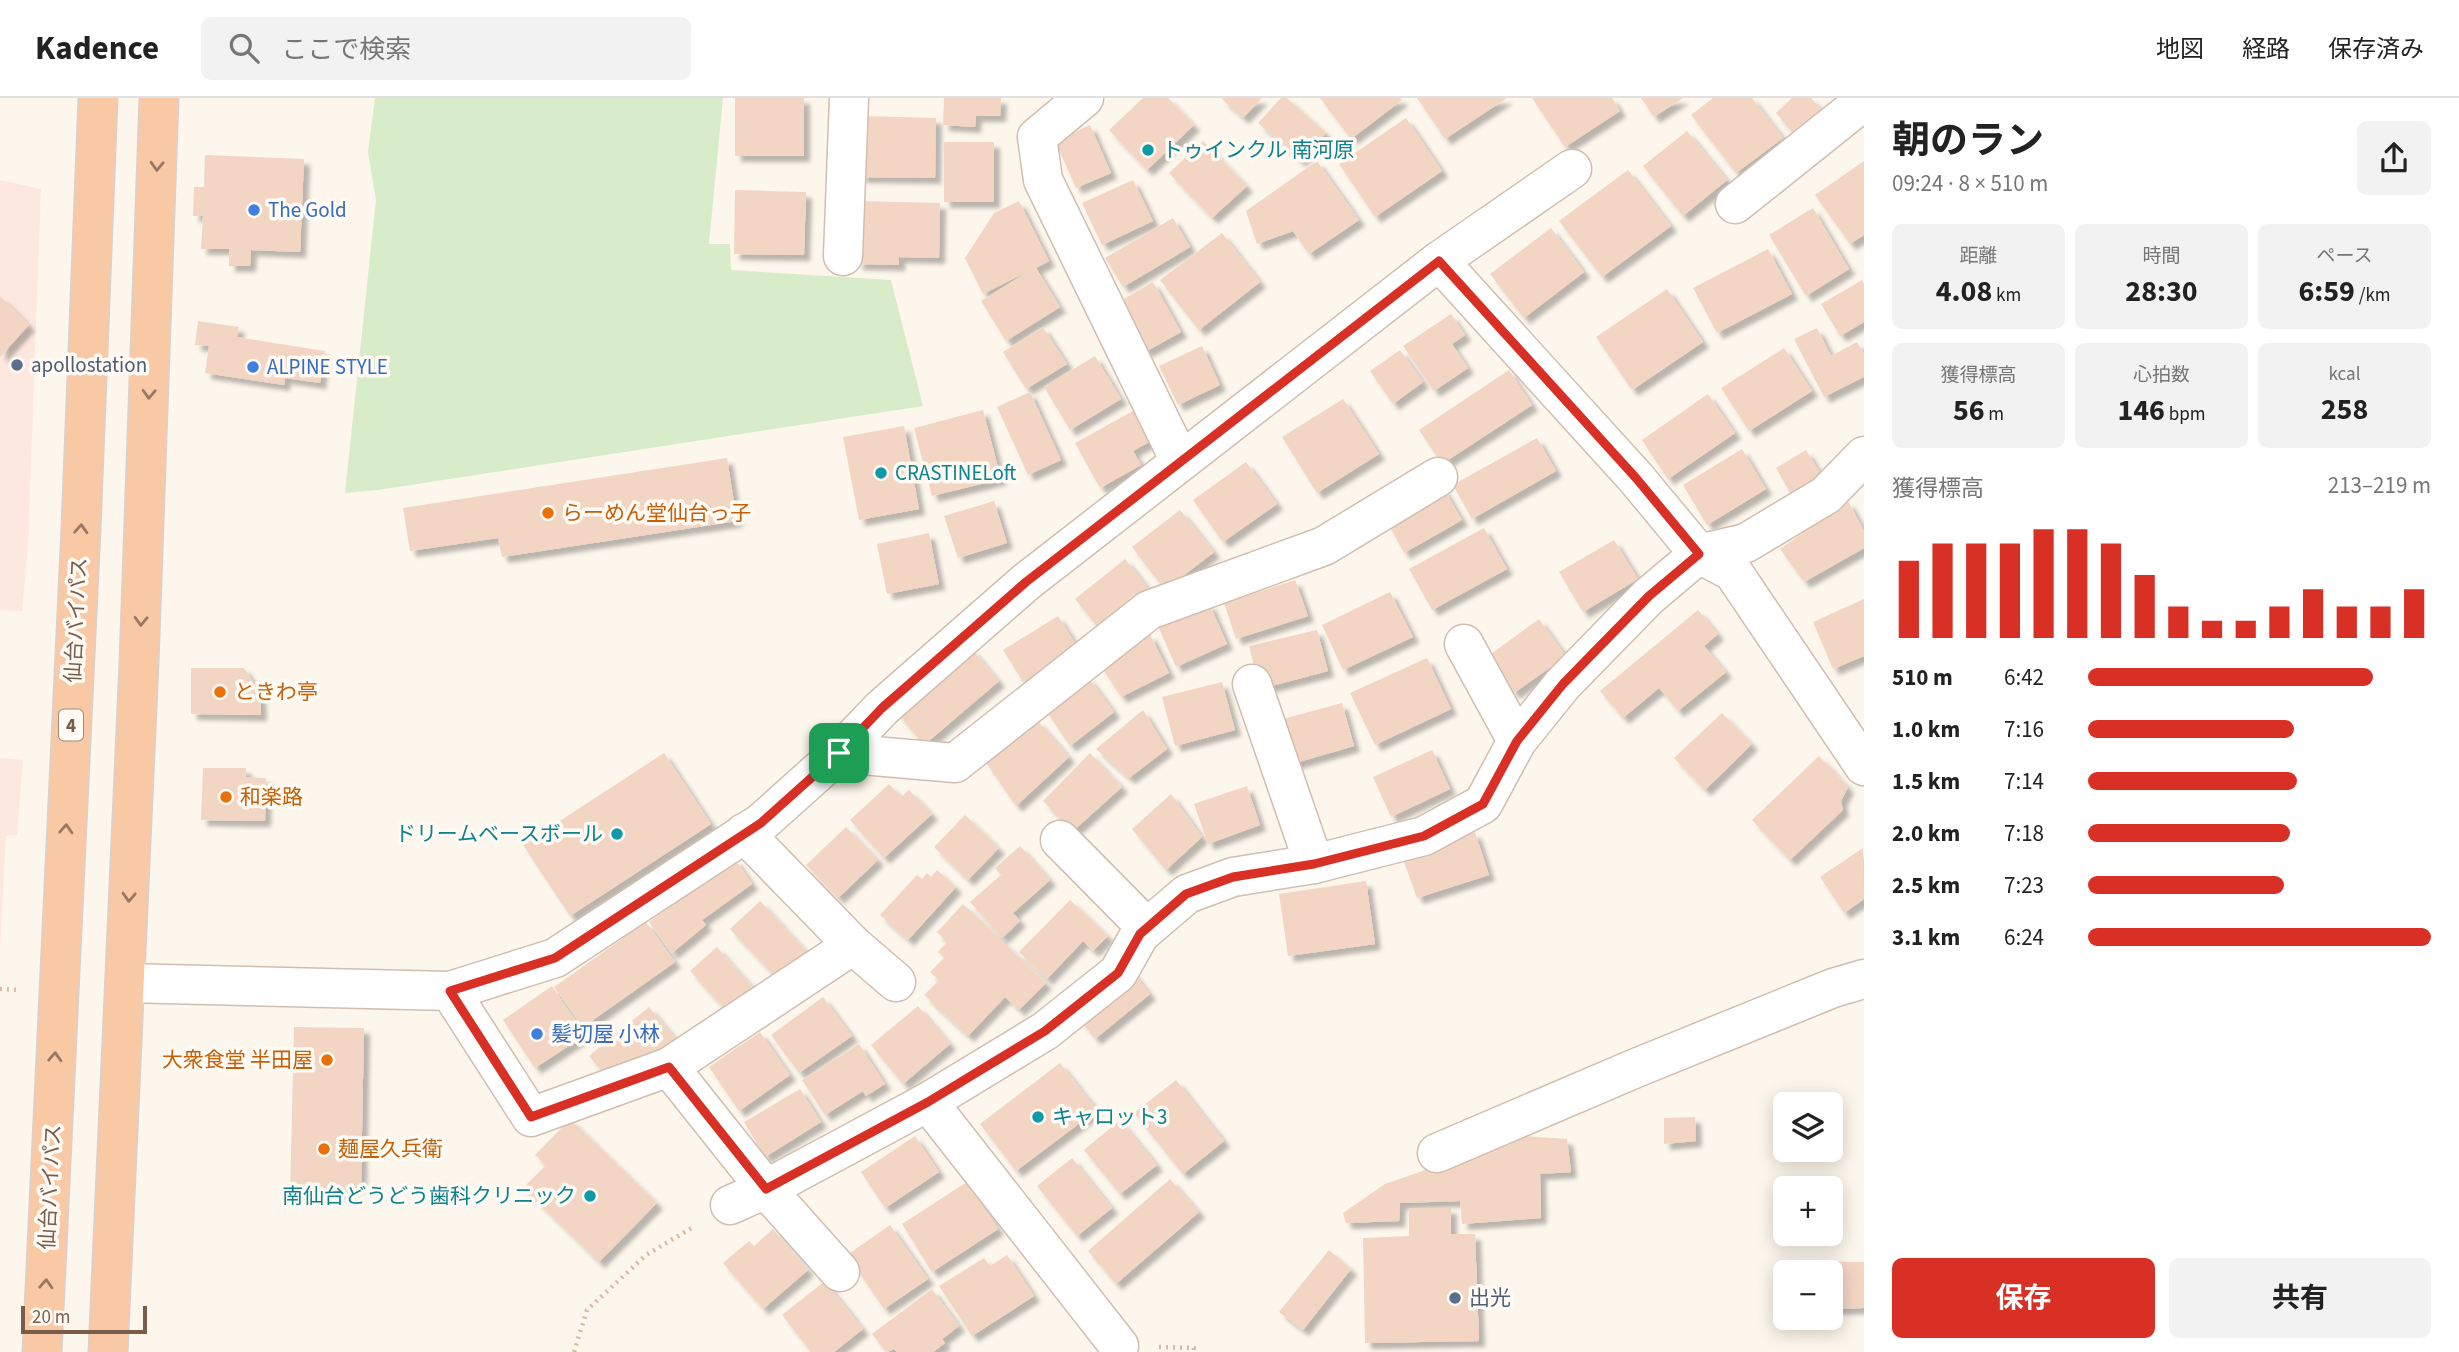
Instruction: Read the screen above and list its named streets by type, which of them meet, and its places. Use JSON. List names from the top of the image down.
{
  "streets": {
    "highway": ["仙台バイパス", "4"]
  },
  "places": [
    "トゥインクル 南河原",
    "The Gold",
    "apollostation",
    "ALPINE STYLE",
    "CRASTINELoft",
    "らーめん堂仙台っ子",
    "ときわ亭",
    "和楽路",
    "ドリームベースボール",
    "髪切屋 小林",
    "大衆食堂 半田屋",
    "キャロット3",
    "麺屋久兵衛",
    "南仙台どうどう歯科クリニック",
    "出光"
  ],
  "scale_bar": "20 m",
  "page": {
    "header": "Kadence",
    "search": "ここで検索",
    "nav": ["地図", "経路", "保存済み"],
    "heading": ["朝のラン", "09:24 · 8 × 510 m"],
    "stats": [
      ["距離", "4.08 km"],
      ["時間", "28:30"],
      ["ペース", "6:59 /km"],
      ["獲得標高", "56 m"],
      ["心拍数", "146 bpm"],
      ["kcal", "258"]
    ],
    "chart": ["獲得標高", "213–219 m"],
    "list": [
      {
        "name": "510 m",
        "note": "6:42"
      },
      {
        "name": "1.0 km",
        "note": "7:16"
      },
      {
        "name": "1.5 km",
        "note": "7:14"
      },
      {
        "name": "2.0 km",
        "note": "7:18"
      },
      {
        "name": "2.5 km",
        "note": "7:23"
      },
      {
        "name": "3.1 km",
        "note": "6:24"
      }
    ],
    "map_buttons": ["+", "−"],
    "buttons": ["保存", "共有"],
    "scale": "20 m"
  }
}
